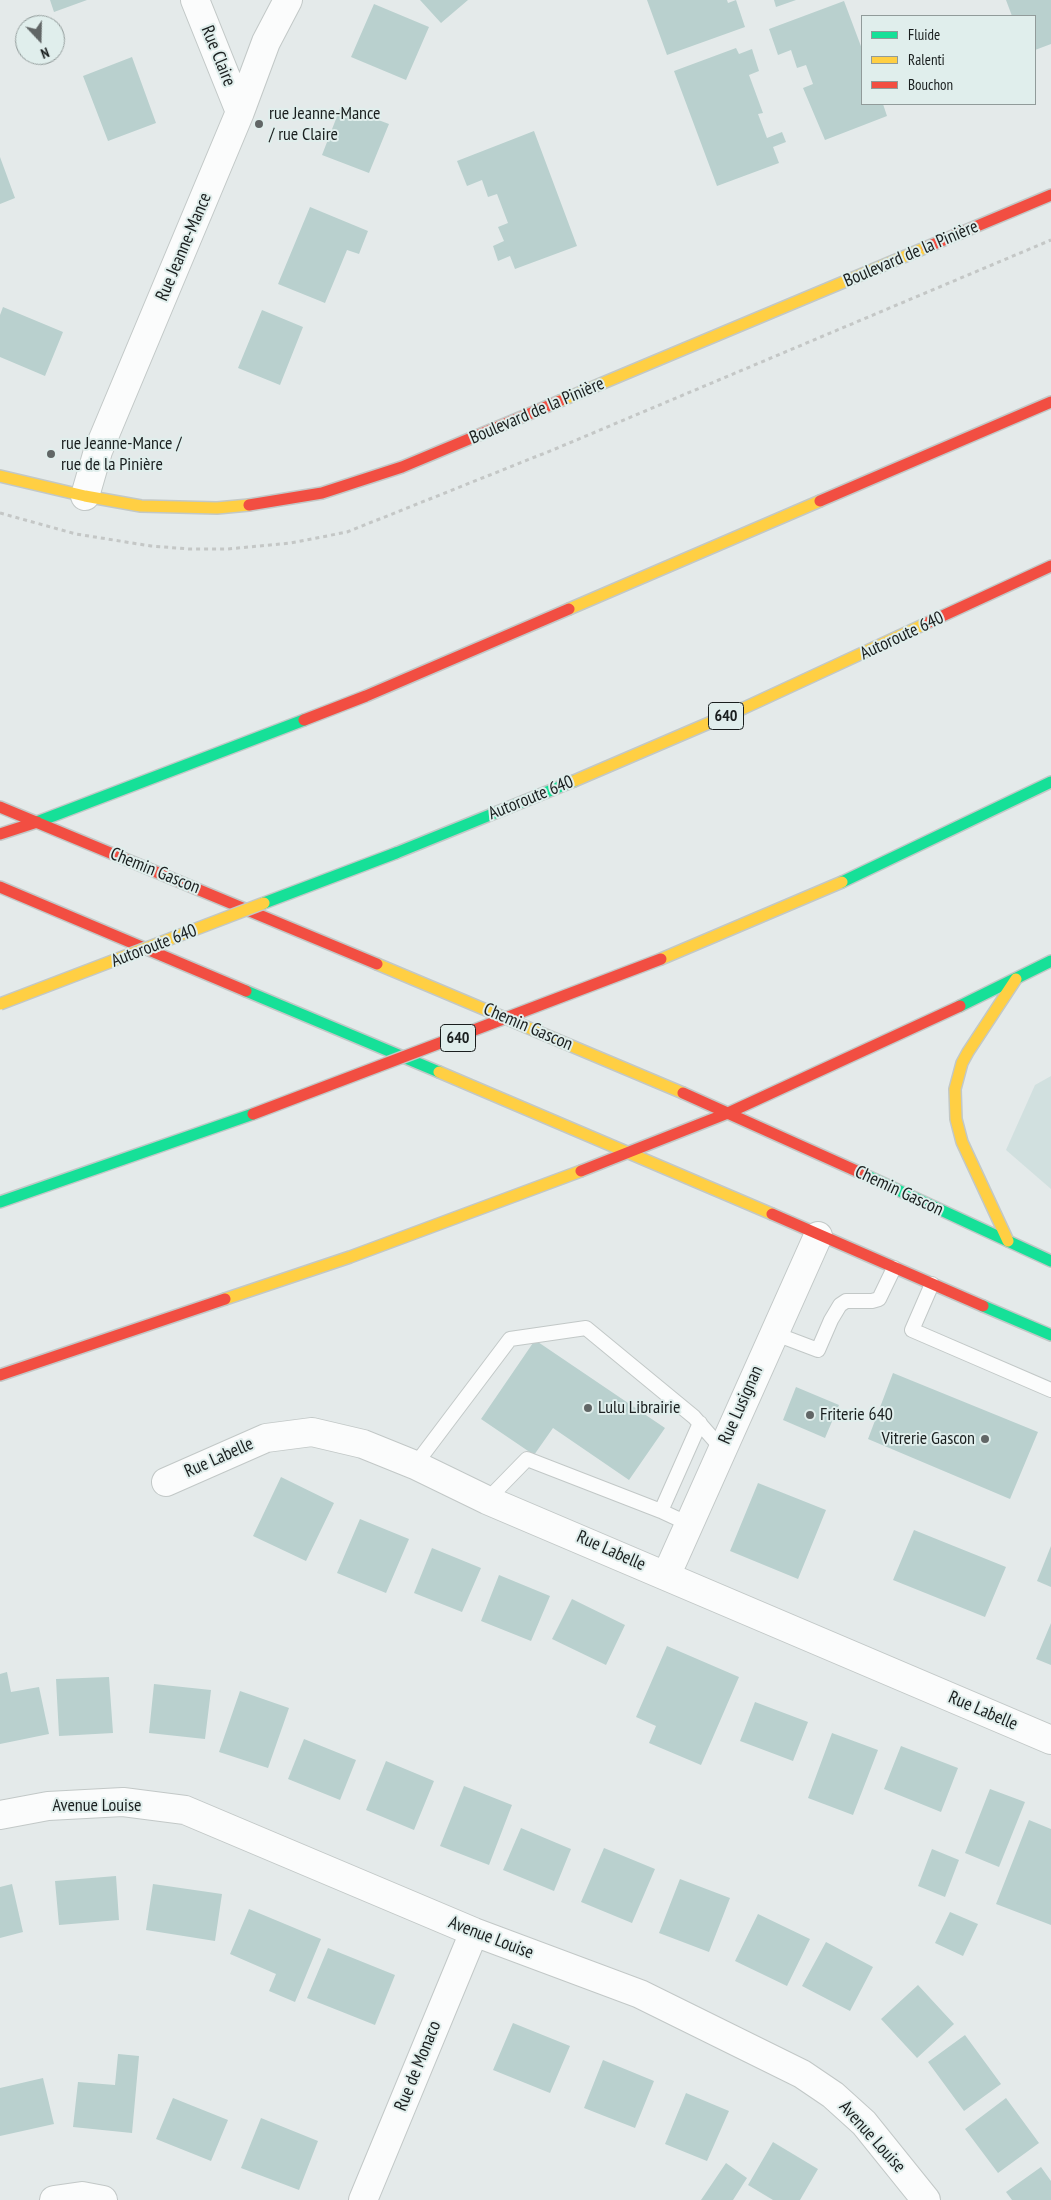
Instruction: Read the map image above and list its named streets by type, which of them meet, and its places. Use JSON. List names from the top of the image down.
{
  "streets": {
    "main road": [
      "Boulevard de la Pinière",
      "Autoroute 640",
      "640",
      "Chemin Gascon"
    ],
    "street": [
      "Rue Claire",
      "Rue Jeanne-Mance",
      "Rue Lusignan",
      "Rue Labelle",
      "Avenue Louise",
      "Rue de Monaco"
    ]
  },
  "crossings": [
    ["Rue Claire", "Rue Jeanne-Mance"],
    ["Rue Jeanne-Mance", "Boulevard de la Pinière"],
    ["Rue Lusignan", "Rue Labelle"],
    ["Avenue Louise", "Rue de Monaco"]
  ],
  "places": [
    "rue Jeanne-Mance / rue Claire",
    "rue Jeanne-Mance / rue de la Pinière",
    "Lulu Librairie",
    "Friterie 640",
    "Vitrerie Gascon"
  ],
  "legend": ["Fluide", "Ralenti", "Bouchon"],
  "north": "bottom"
}
